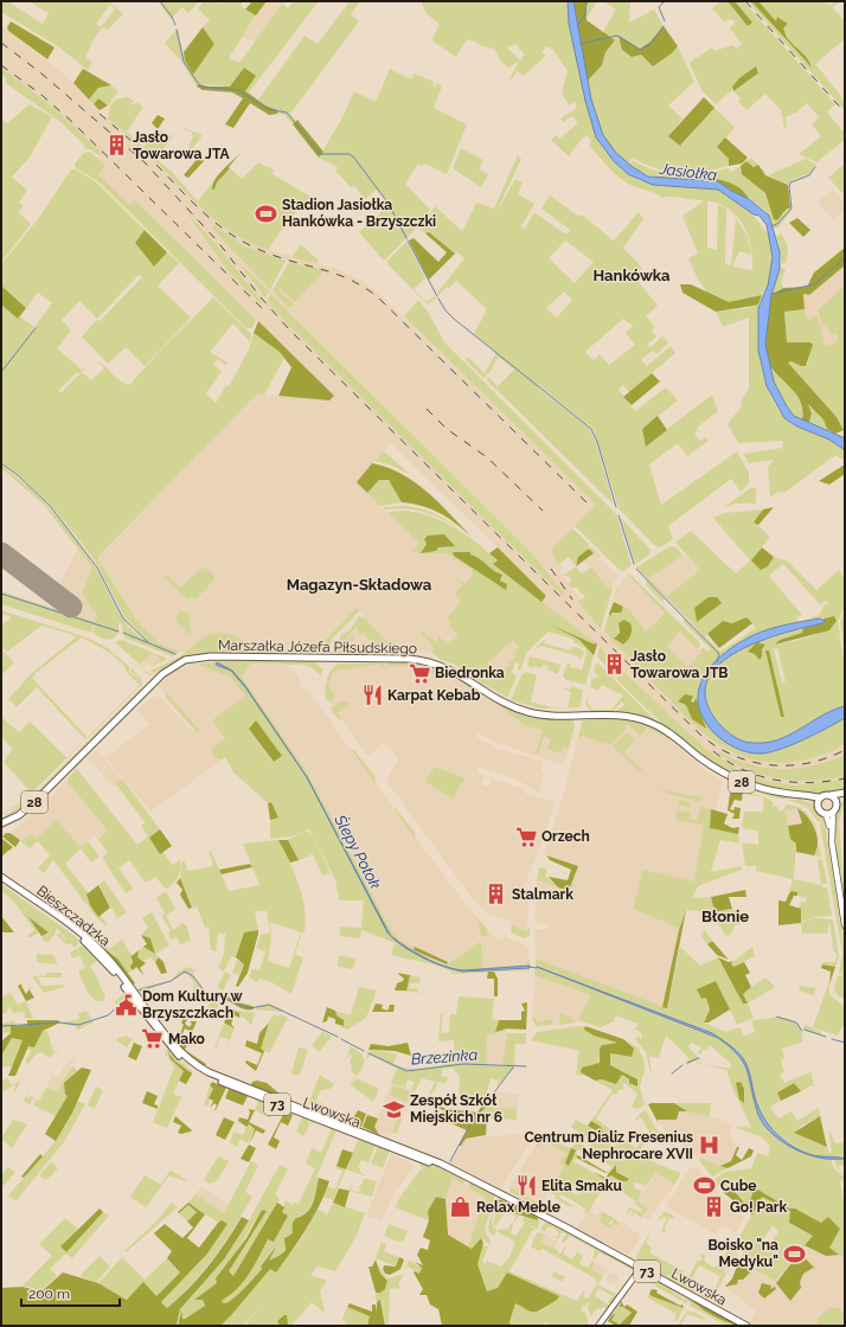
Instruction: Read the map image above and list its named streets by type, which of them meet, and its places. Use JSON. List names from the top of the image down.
{
  "streets": {
    "main road": [
      "Marszałka Józefa Piłsudskiego",
      "28",
      "Bieszczadzka",
      "73",
      "Lwowska"
    ]
  },
  "crossings": [
    ["Marszałka Józefa Piłsudskiego", "28"],
    ["Bieszczadzka", "Lwowska"]
  ],
  "districts": ["Hankówka", "Magazyn-Składowa", "Błonie"],
  "water": ["Jasiołka", "Ślepy Potok", "Brzezinka"],
  "places": {
    "building": [
      "Jasło Towarowa JTA",
      "Jasło Towarowa JTB",
      "Stalmark",
      "Go! Park"
    ],
    "sports": ["Stadion Jasiołka Hankówka - Brzyszczki", "Cube", "Boisko \"na Medyku\""],
    "supermarket": ["Biedronka", "Orzech", "Mako"],
    "restaurant": ["Karpat Kebab", "Elita Smaku"],
    "public building": ["Dom Kultury w Brzyszczkach"],
    "school or university": ["Zespół Szkół Miejskich nr 6"],
    "hospital": ["Centrum Dializ Fresenius Nephrocare XVII"],
    "shop": ["Relax Meble"]
  },
  "scale_bar": "200 m"
}
